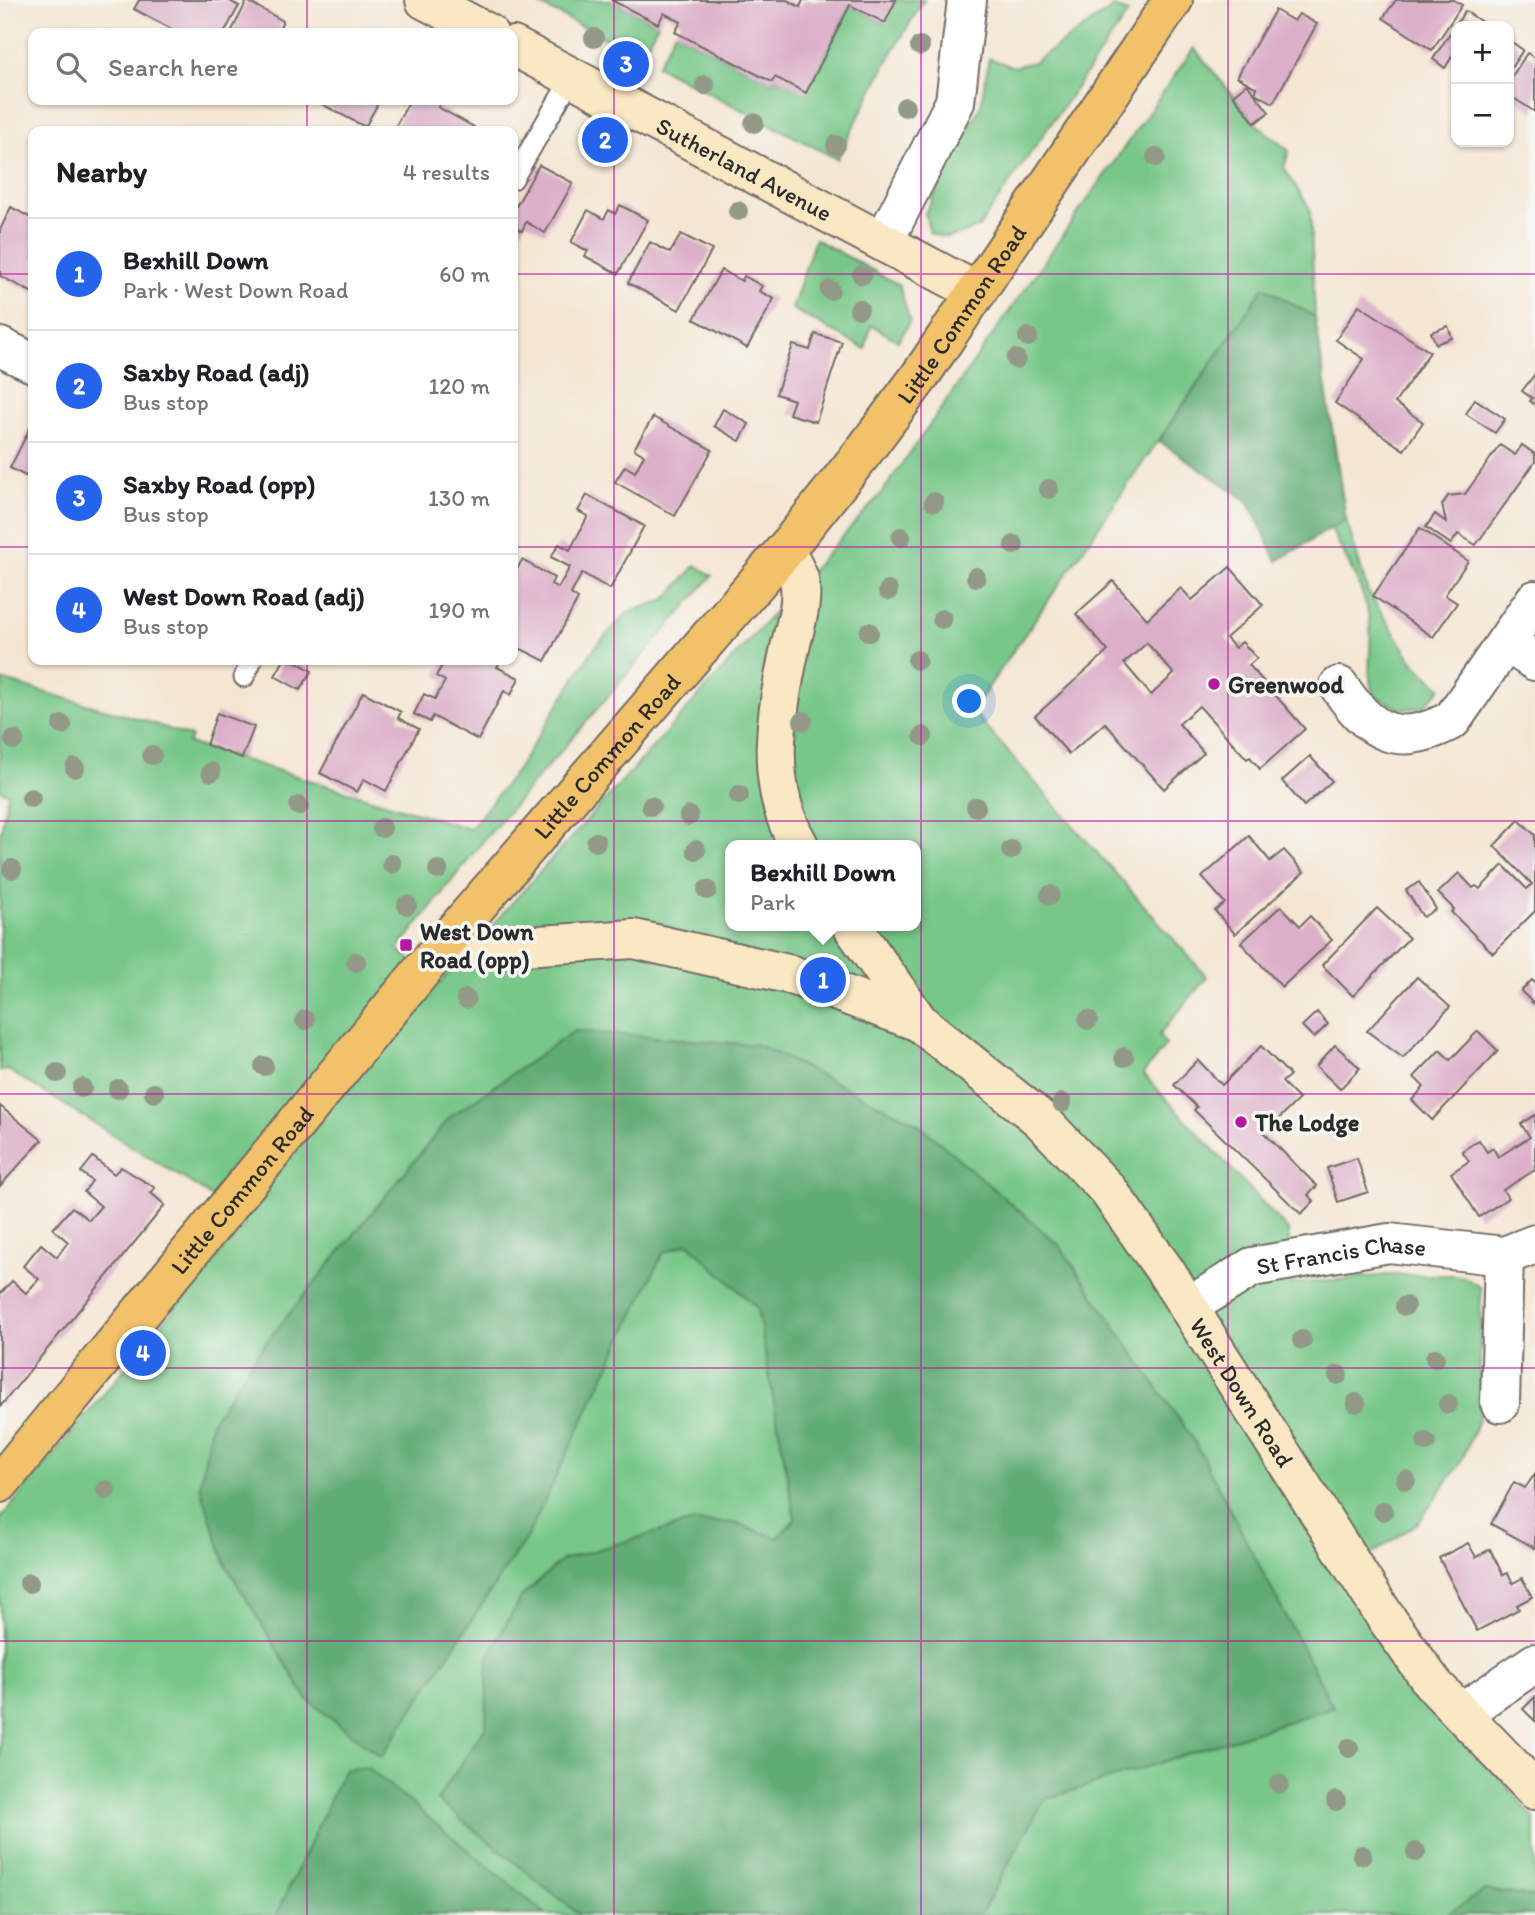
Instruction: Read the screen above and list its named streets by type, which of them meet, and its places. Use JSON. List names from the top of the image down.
{
  "streets": {
    "highway": ["Little Common Road"],
    "street": ["Sutherland Avenue", "St Francis Chase", "West Down Road"]
  },
  "crossings": [
    ["Sutherland Avenue", "Little Common Road"],
    ["Little Common Road", "West Down Road"],
    ["St Francis Chase", "West Down Road"]
  ],
  "places": {
    "other": ["Greenwood", "The Lodge"],
    "transit": ["West Down Road (opp)"]
  },
  "page": {
    "map_buttons": ["+", "−"],
    "search": "Search here",
    "pins": [
      "3",
      "2",
      "1",
      "4"
    ],
    "heading": ["Nearby", "4 results"],
    "list": [
      {
        "mark": "1",
        "name": "Bexhill Down",
        "note": "Park · West Down Road",
        "value": "60 m"
      },
      {
        "mark": "2",
        "name": "Saxby Road (adj)",
        "note": "Bus stop",
        "value": "120 m"
      },
      {
        "mark": "3",
        "name": "Saxby Road (opp)",
        "note": "Bus stop",
        "value": "130 m"
      },
      {
        "mark": "4",
        "name": "West Down Road (adj)",
        "note": "Bus stop",
        "value": "190 m"
      }
    ],
    "popup": ["Bexhill Down", "Park"]
  }
}
